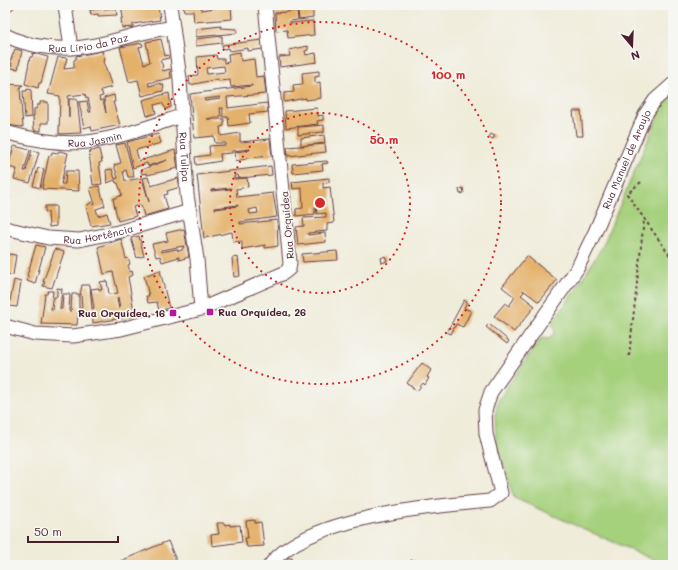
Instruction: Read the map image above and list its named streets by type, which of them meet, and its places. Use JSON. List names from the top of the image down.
{
  "streets": {
    "street": [
      "Rua Lírio da Paz",
      "Rua Jasmin",
      "Rua Tulipa",
      "Rua Manuel de Araujo",
      "Rua Orquídea",
      "Rua Hortência"
    ]
  },
  "crossings": [
    ["Rua Lírio da Paz", "Rua Tulipa"],
    ["Rua Jasmin", "Rua Tulipa"],
    ["Rua Tulipa", "Rua Orquídea"],
    ["Rua Tulipa", "Rua Hortência"]
  ],
  "places": {
    "transit": ["Rua Orquídea, 26", "Rua Orquídea, 16"]
  },
  "scale_bar": "50 m",
  "north": "bottom",
  "rings": ["100 m", "50 m"]
}
